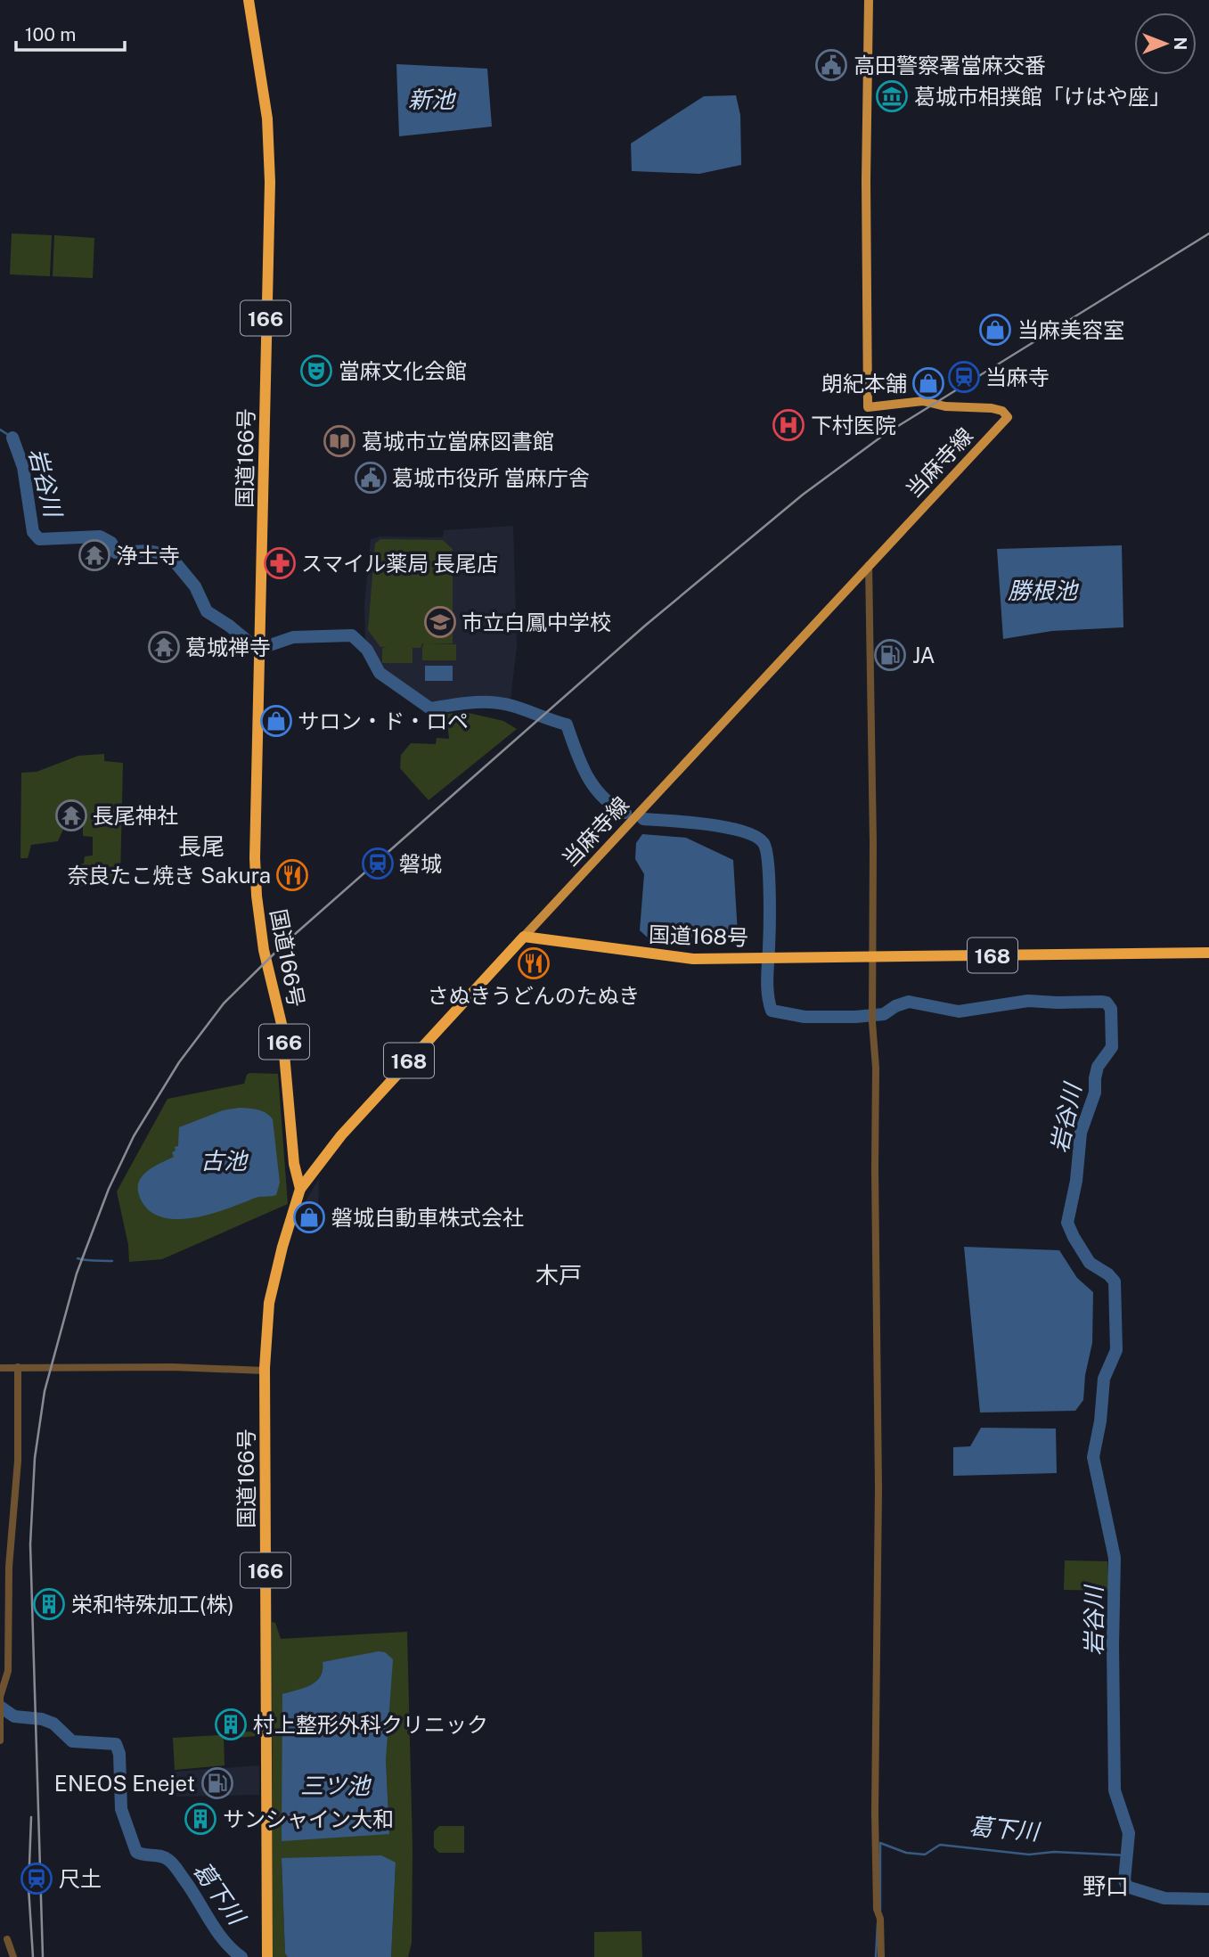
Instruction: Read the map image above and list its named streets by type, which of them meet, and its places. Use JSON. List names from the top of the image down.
{
  "streets": {
    "highway": [
      "166",
      "国道166号",
      "国道168号",
      "168"
    ],
    "main road": ["当麻寺線"]
  },
  "crossings": [
    ["国道166号", "168"],
    ["当麻寺線", "国道168号"],
    ["当麻寺線", "168"],
    ["国道168号", "168"]
  ],
  "districts": ["長尾", "木戸", "野口"],
  "water": [
    "新池",
    "岩谷川",
    "勝根池",
    "古池",
    "三ツ池",
    "葛下川"
  ],
  "places": {
    "public building": ["高田警察署當麻交番", "葛城市役所 當麻庁舎"],
    "museum": ["葛城市相撲館「けはや座」"],
    "shop": [
      "当麻美容室",
      "朗紀本舗",
      "サロン・ド・ロペ",
      "磐城自動車株式会社"
    ],
    "theatre": ["當麻文化会館"],
    "station": ["当麻寺", "磐城", "尺土"],
    "hospital": ["下村医院"],
    "library": ["葛城市立當麻図書館"],
    "temple": ["浄土寺", "葛城禅寺", "長尾神社"],
    "pharmacy": ["スマイル薬局 長尾店"],
    "school or university": ["市立白鳳中学校"],
    "fuel station": ["JA", "ENEOS Enejet"],
    "restaurant": ["奈良たこ焼き Sakura", "さぬきうどんのたぬき"],
    "building": ["栄和特殊加工(株)", "村上整形外科クリニック", "サンシャイン大和"]
  },
  "scale_bar": "100 m",
  "north": "right"
}
